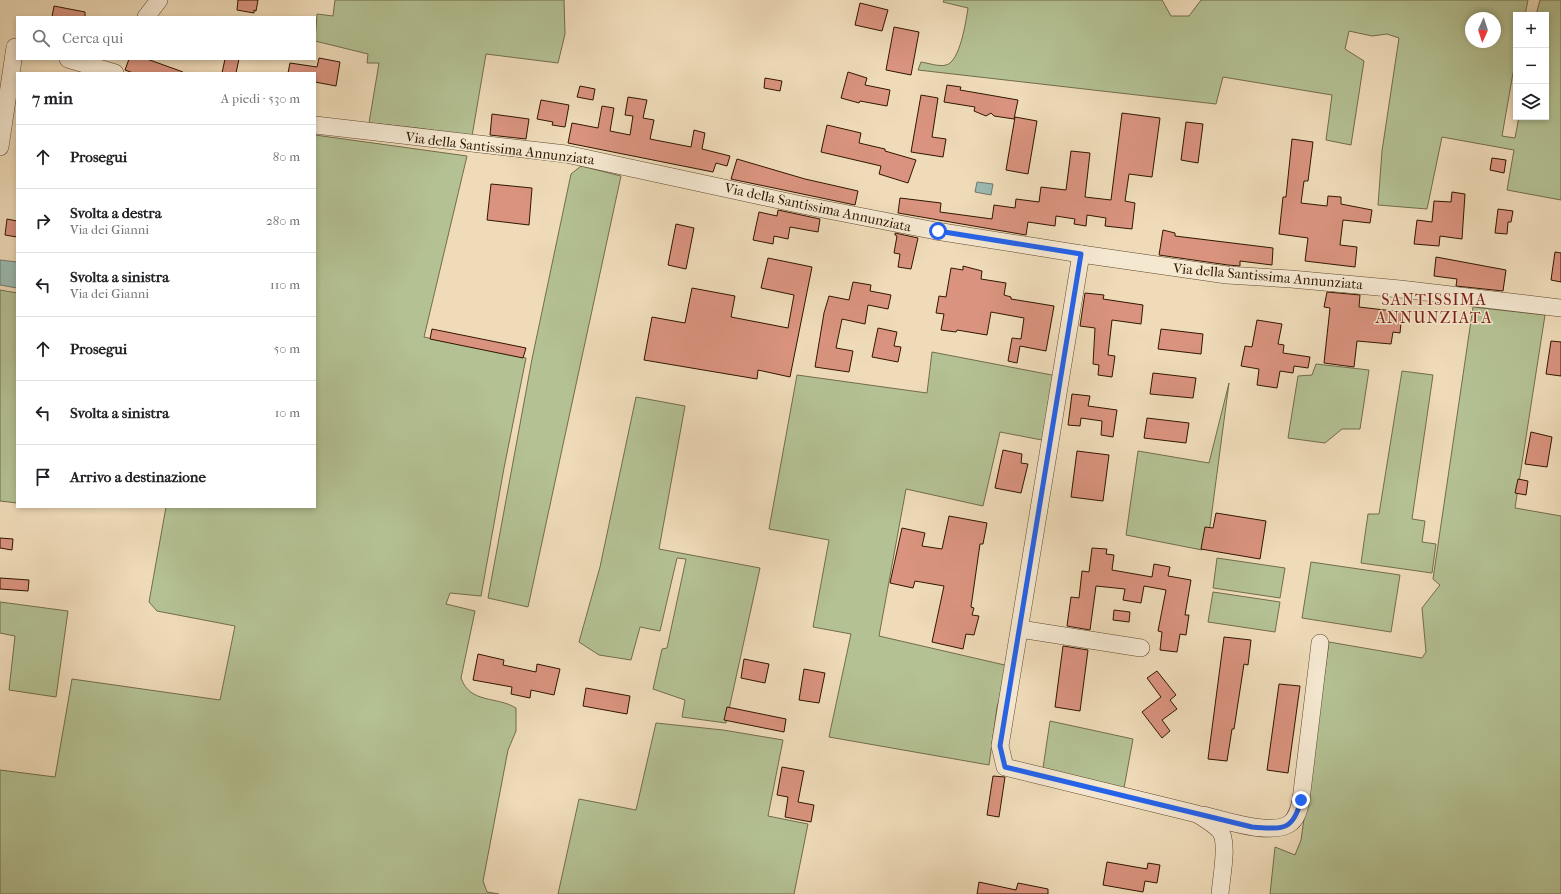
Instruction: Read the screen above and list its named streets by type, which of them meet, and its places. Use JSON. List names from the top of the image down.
{
  "streets": {
    "street": ["Via della Santissima Annunziata"]
  },
  "districts": ["SANTISSIMA ANNUNZIATA"],
  "north": "bottom",
  "page": {
    "map_buttons": ["+", "−"],
    "search": "Cerca qui",
    "heading": ["7 min", "A piedi · 530 m"],
    "list": [
      ["Prosegui", "80 m"],
      ["Svolta a destra", "Via dei Gianni", "280 m"],
      ["Svolta a sinistra", "Via dei Gianni", "110 m"],
      ["Prosegui", "50 m"],
      ["Svolta a sinistra", "10 m"],
      "Arrivo a destinazione"
    ]
  }
}
